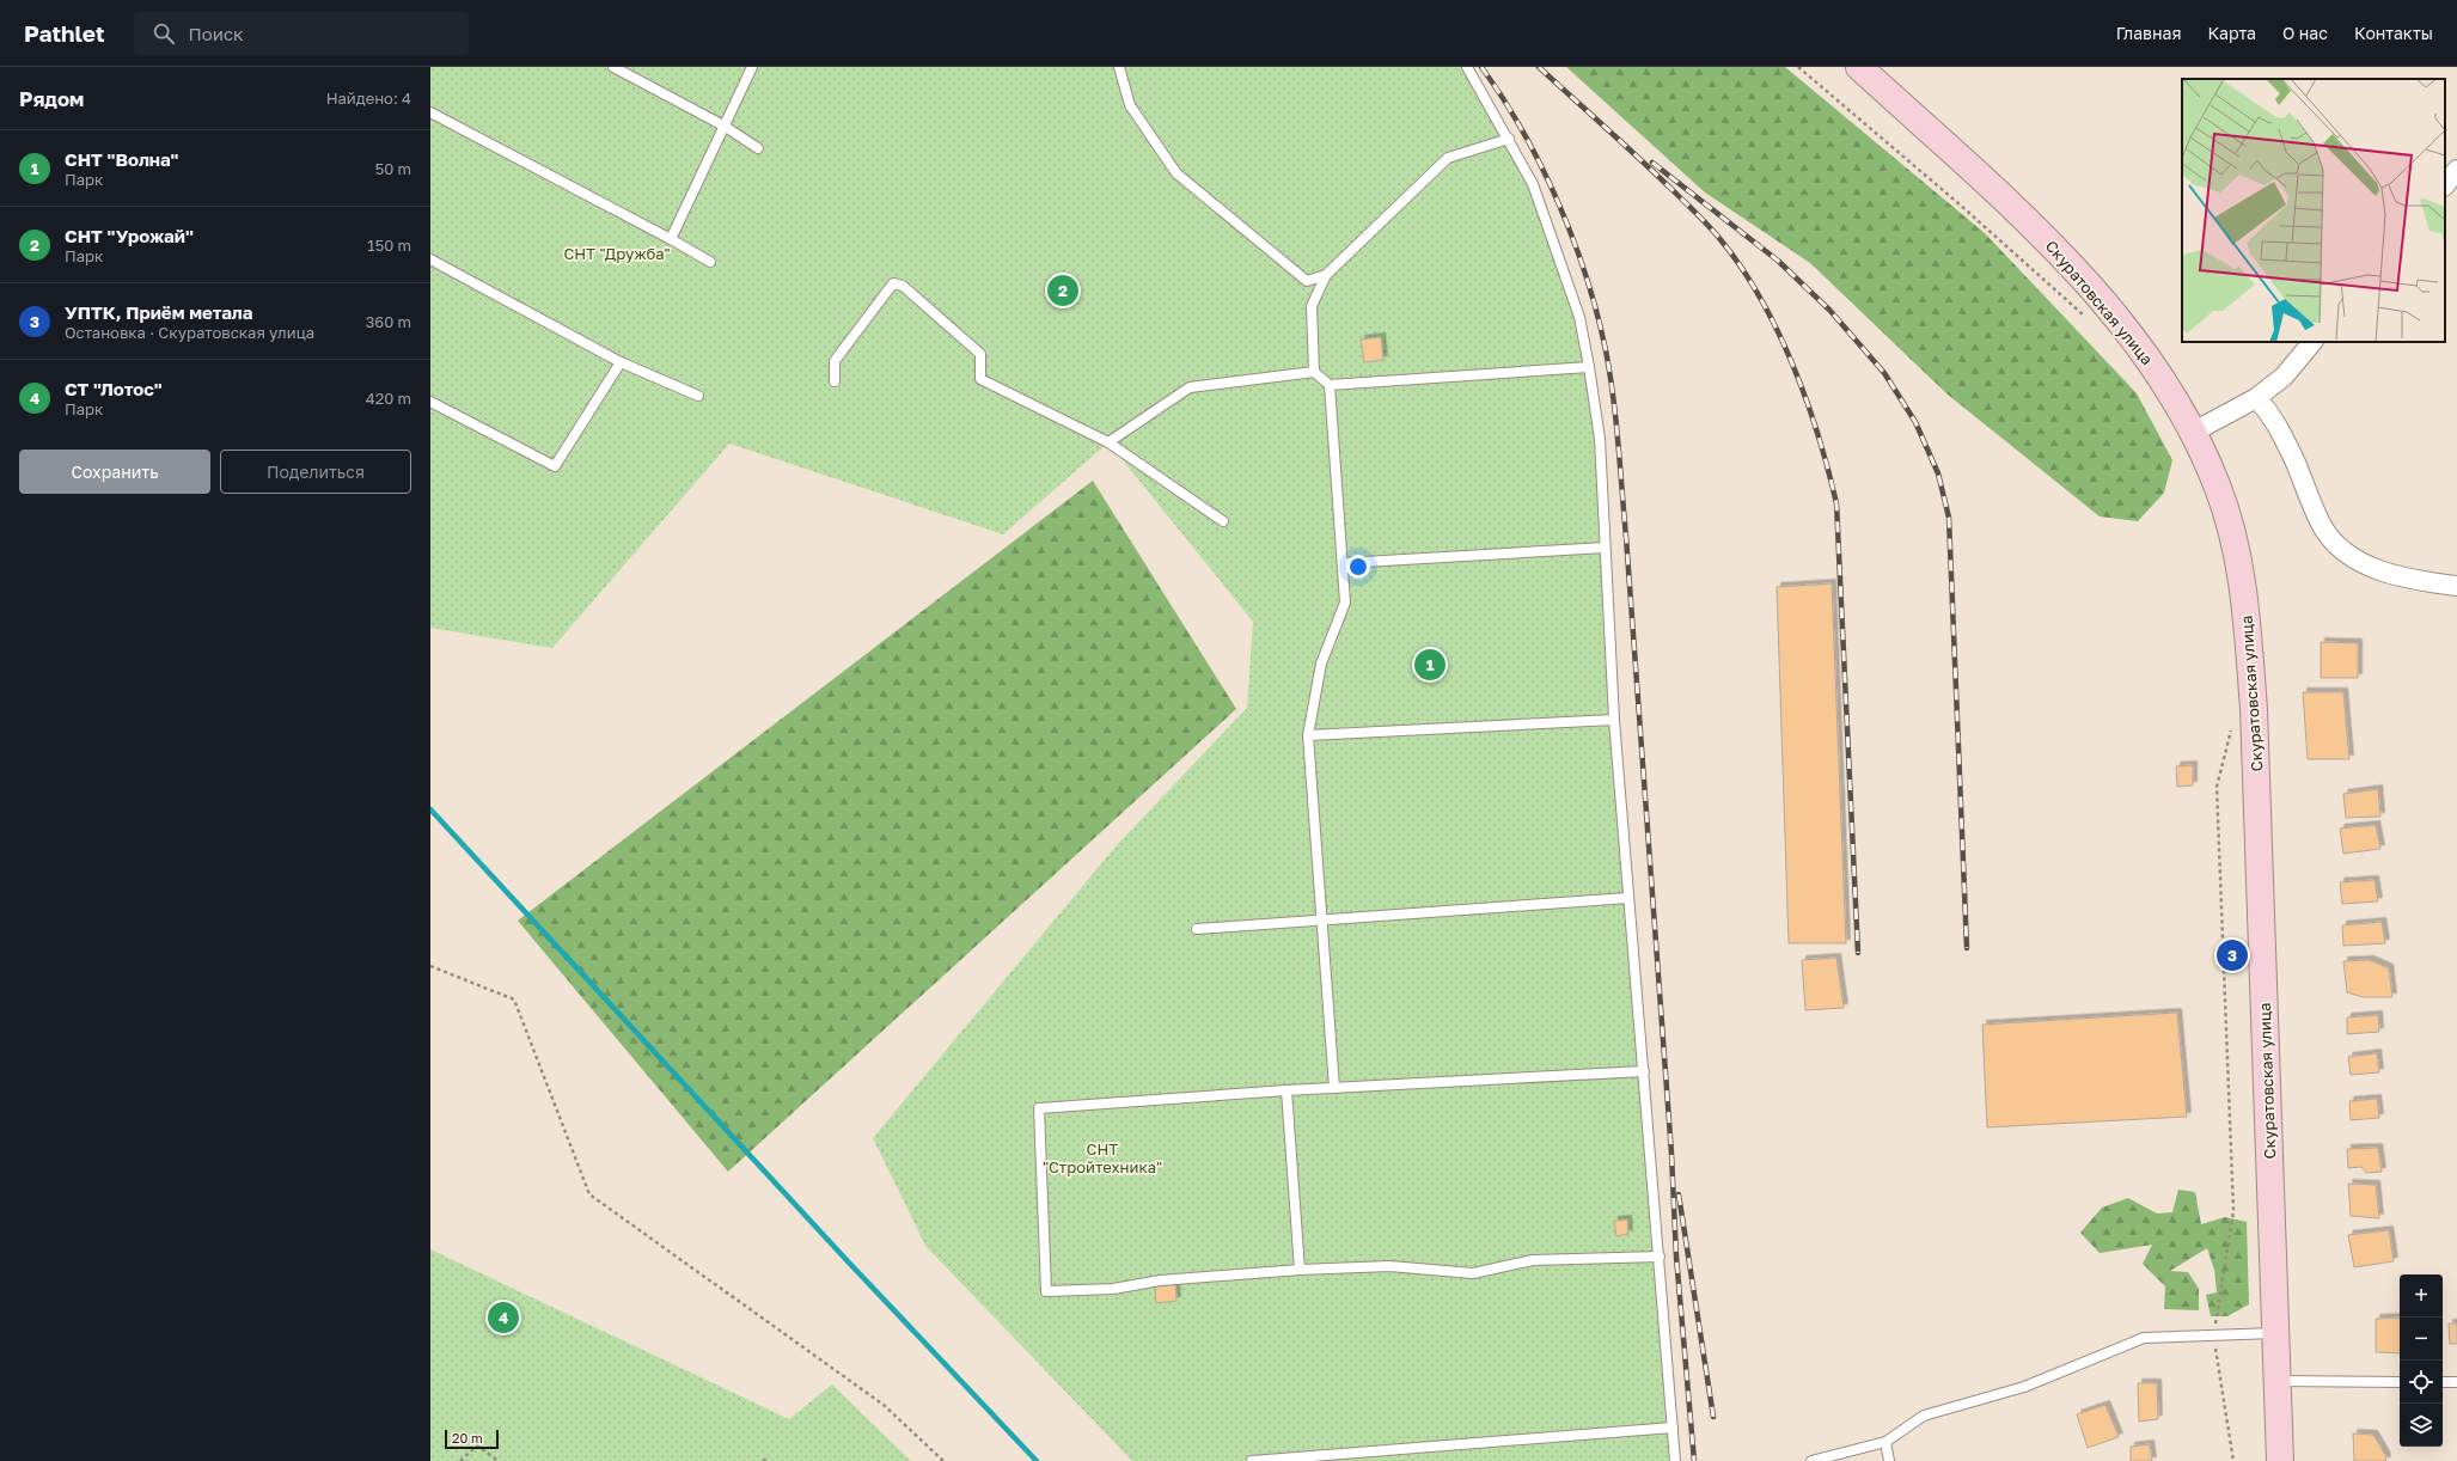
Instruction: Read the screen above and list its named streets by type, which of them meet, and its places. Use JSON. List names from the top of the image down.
{
  "streets": {
    "street": ["Скуратовская улица"]
  },
  "parks": ["СНТ \"Дружба\"", "СНТ \"Стройтехника\""],
  "scale_bar": "20 m",
  "page": {
    "header": "Pathlet",
    "search": "Поиск",
    "nav": [
      "Главная",
      "Карта",
      "О нас",
      "Контакты"
    ],
    "heading": ["Рядом", "Найдено: 4"],
    "list": [
      {
        "mark": "1",
        "name": "СНТ \"Волна\"",
        "note": "Парк",
        "value": "50 m"
      },
      {
        "mark": "2",
        "name": "СНТ \"Урожай\"",
        "note": "Парк",
        "value": "150 m"
      },
      {
        "mark": "3",
        "name": "УПТК, Приём метала",
        "note": "Остановка · Скуратовская улица",
        "value": "360 m"
      },
      {
        "mark": "4",
        "name": "СТ \"Лотос\"",
        "note": "Парк",
        "value": "420 m"
      }
    ],
    "pins": [
      "2",
      "1",
      "3",
      "4"
    ],
    "buttons": ["Сохранить", "Поделиться"],
    "map_buttons": ["+", "−"],
    "scale": "20 m"
  }
}
